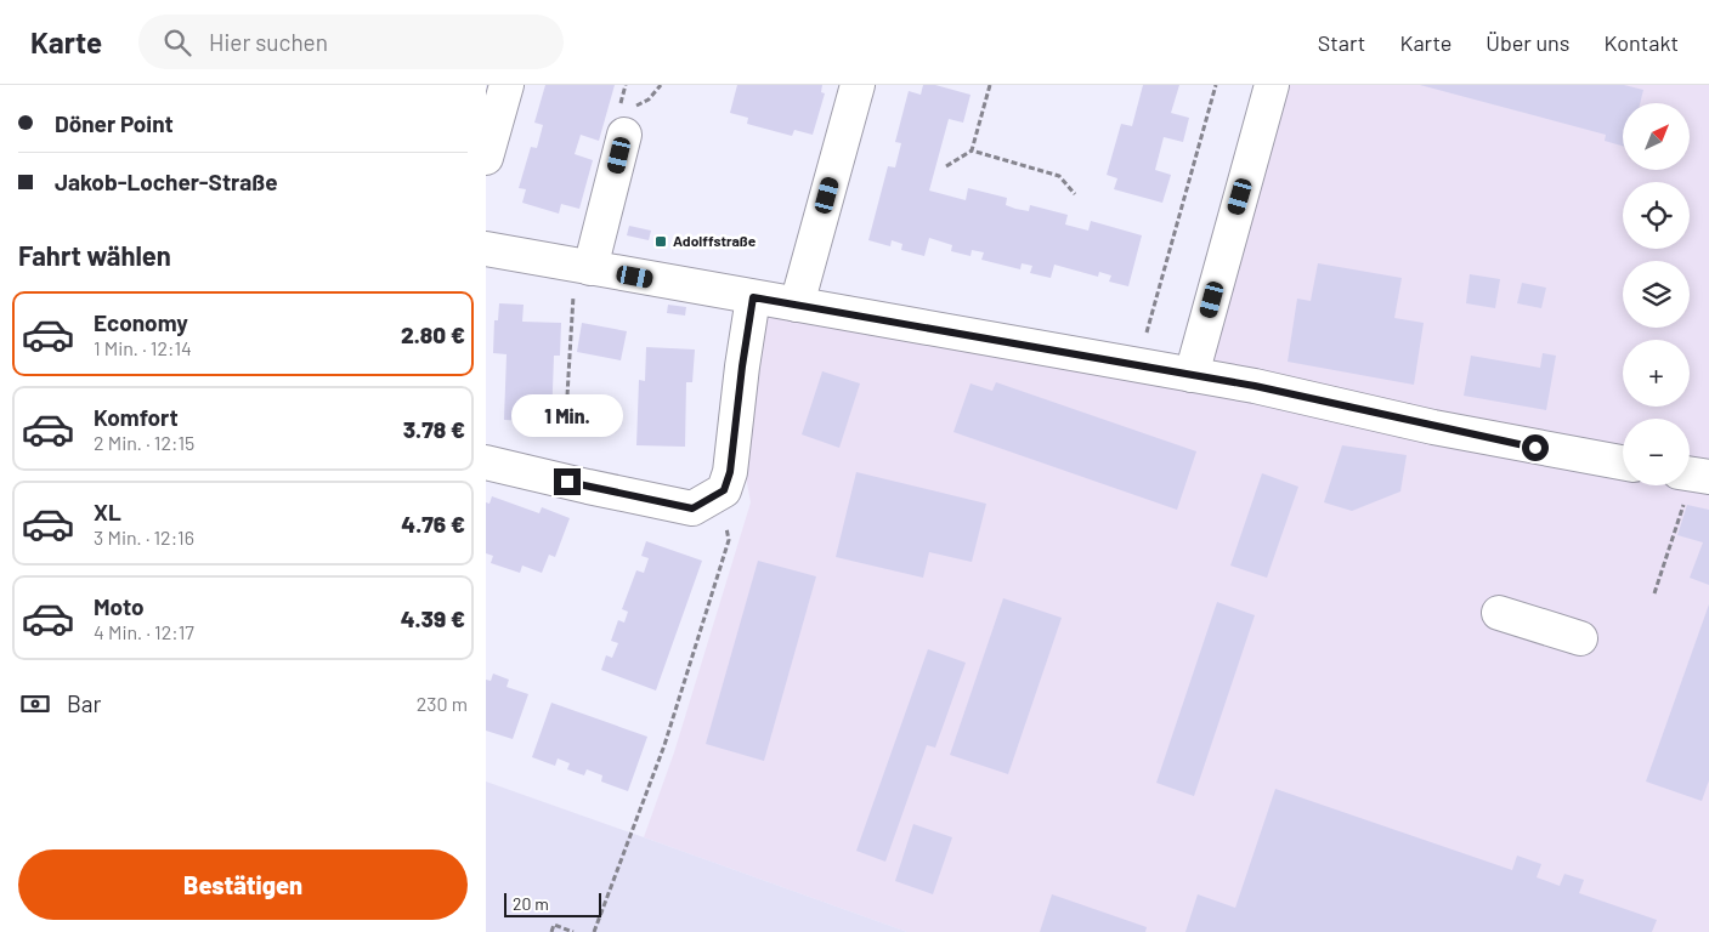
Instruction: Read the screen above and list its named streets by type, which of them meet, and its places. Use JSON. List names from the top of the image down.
{
  "places": {
    "transit": ["Adolffstraße"]
  },
  "scale_bar": "20 m",
  "north": "top right",
  "page": {
    "header": "Karte",
    "search": "Hier suchen",
    "nav": [
      "Start",
      "Karte",
      "Über uns",
      "Kontakt"
    ],
    "banner": ["Döner Point", "Jakob-Locher-Straße"],
    "map_buttons": ["+", "−"],
    "heading": "Fahrt wählen",
    "list": [
      {
        "name": "Economy",
        "note": "1 Min. · 12:14",
        "value": "2.80 €"
      },
      {
        "name": "Komfort",
        "note": "2 Min. · 12:15",
        "value": "3.78 €"
      },
      {
        "name": "XL",
        "note": "3 Min. · 12:16",
        "value": "4.76 €"
      },
      {
        "name": "Moto",
        "note": "4 Min. · 12:17",
        "value": "4.39 €"
      }
    ],
    "bubble": "1 Min.",
    "pay": ["Bar", "230 m"],
    "buttons": "Bestätigen",
    "scale": "20 m"
  }
}
